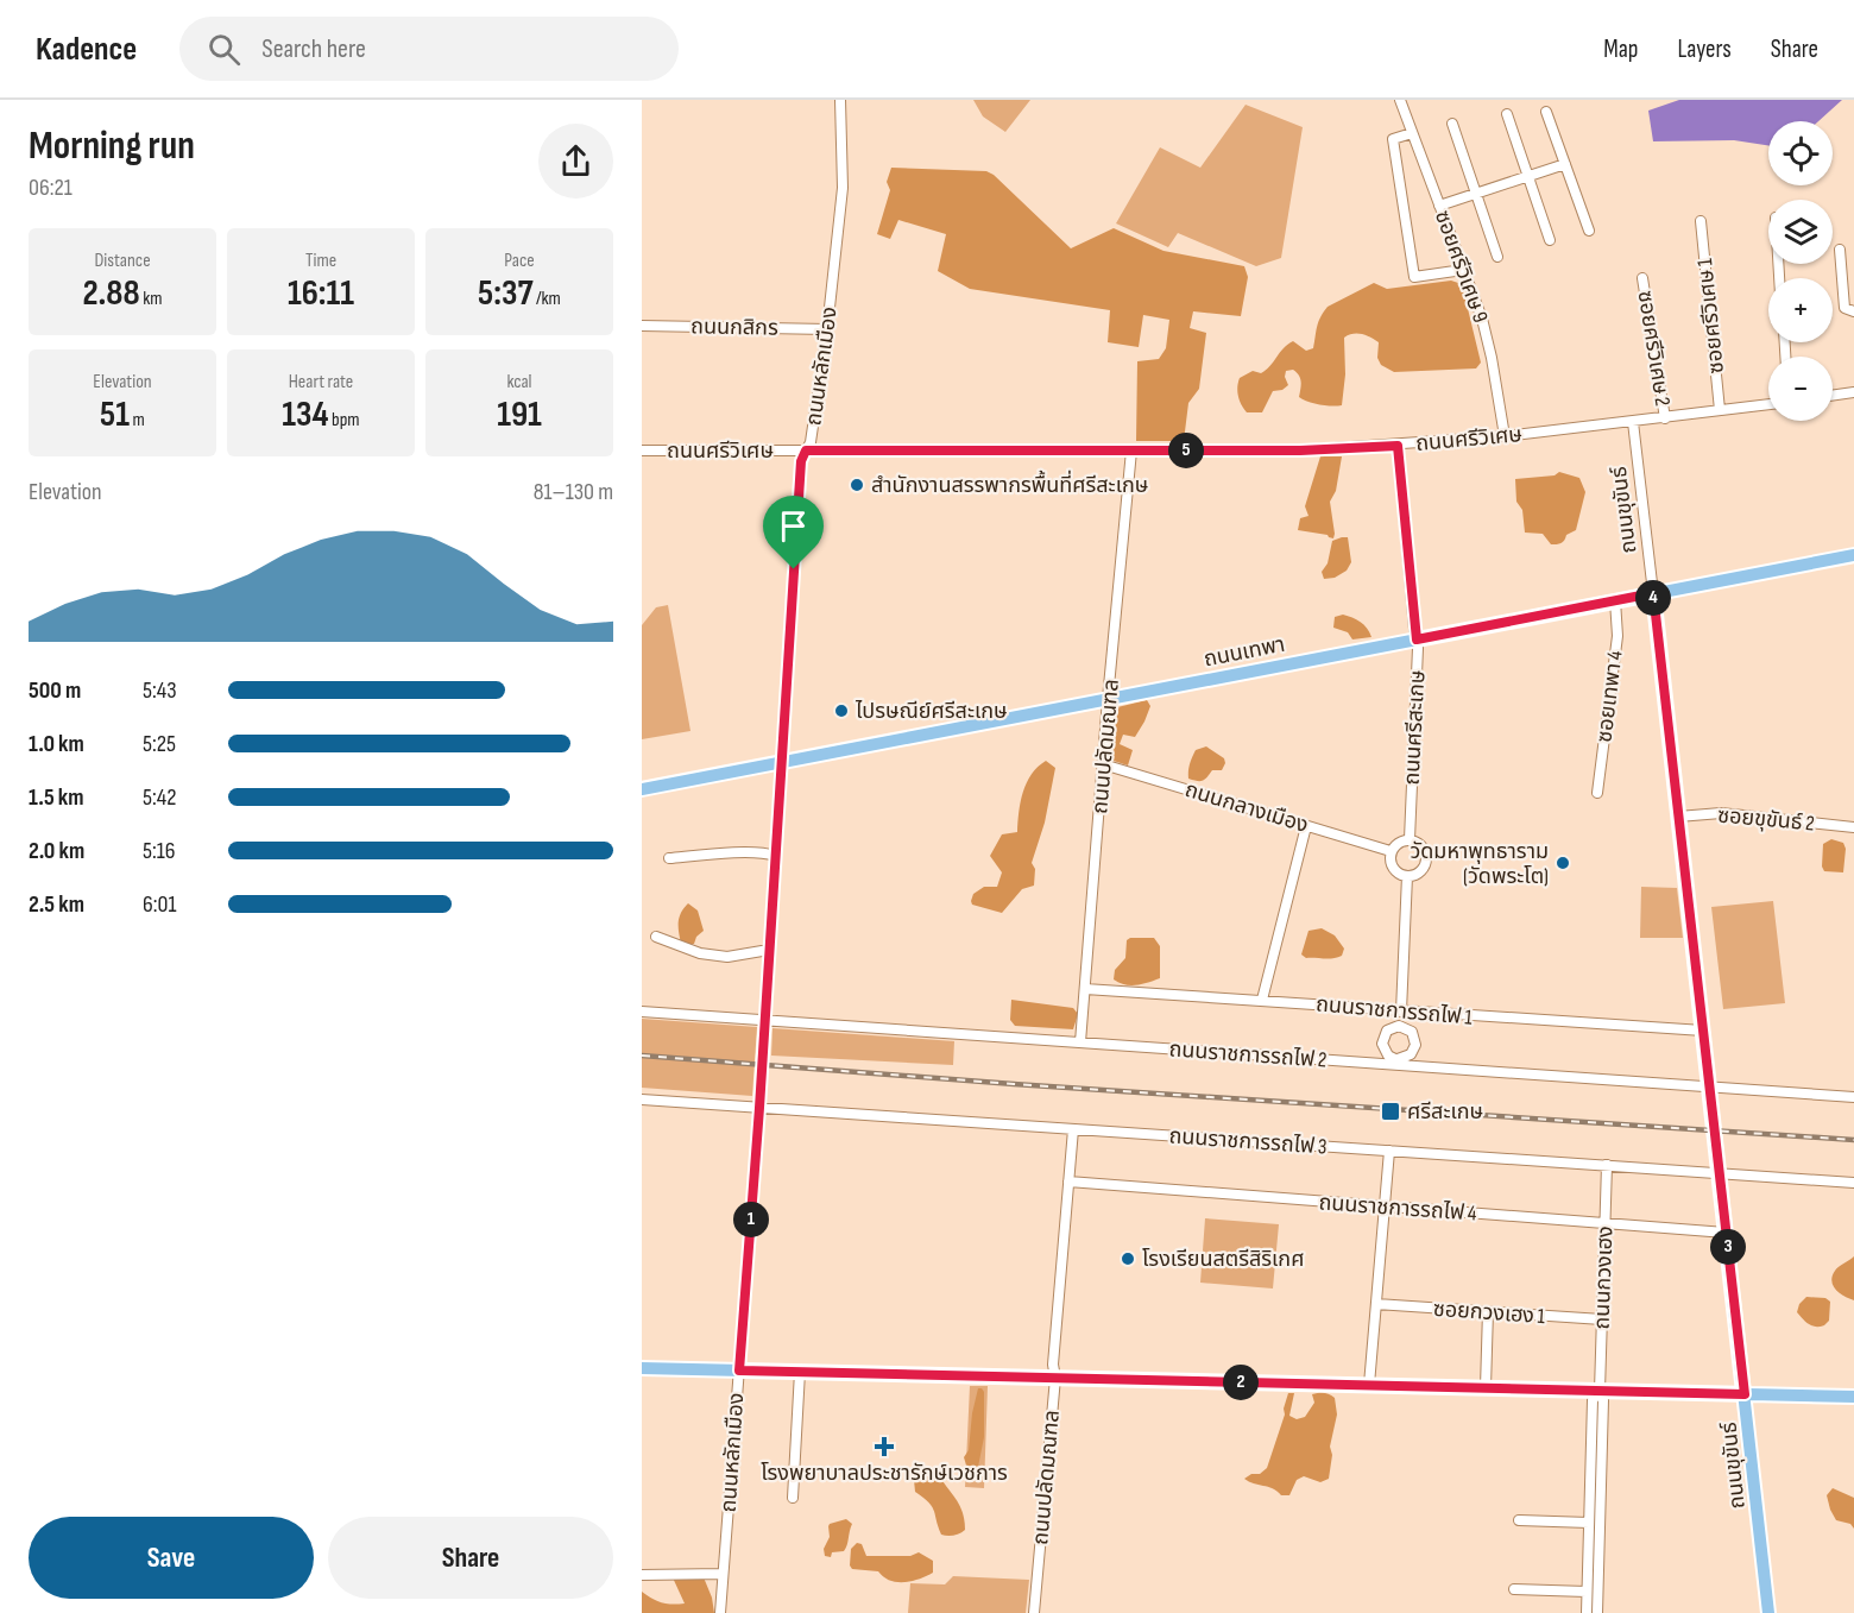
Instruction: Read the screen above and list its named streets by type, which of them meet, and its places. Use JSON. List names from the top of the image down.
{
  "streets": {
    "main road": ["ถนนขุขันธ์", "ถนนเทพา"],
    "street": [
      "ซอยศรีวิเศษ 9",
      "ซอยศรีวิเศษ 1",
      "ถนนกสิกร",
      "ซอยศรีวิเศษ 2",
      "ถนนหลักเมือง",
      "ถนนศรีวิเศษ",
      "ซอยเทพา 4",
      "ถนนศรีสะเกษ",
      "ถนนปลัดมณฑล",
      "ถนนกลางเมือง",
      "ซอยขุขันธ์ 2",
      "ถนนราชการรถไฟ 1",
      "ถนนราชการรถไฟ 2",
      "ถนนราชการรถไฟ 3",
      "ถนนราชการรถไฟ 4",
      "ถนนกวงเฮง",
      "ซอยกวงเฮง 1"
    ]
  },
  "crossings": [
    ["ซอยศรีวิเศษ 9", "ถนนศรีวิเศษ"],
    ["ซอยศรีวิเศษ 1", "ถนนศรีวิเศษ"],
    ["ถนนกสิกร", "ถนนหลักเมือง"],
    ["ซอยศรีวิเศษ 2", "ถนนศรีวิเศษ"],
    ["ถนนหลักเมือง", "ถนนศรีวิเศษ"],
    ["ถนนหลักเมือง", "ถนนเทพา"],
    ["ถนนหลักเมือง", "ถนนราชการรถไฟ 2"],
    ["ถนนหลักเมือง", "ถนนราชการรถไฟ 3"],
    ["ถนนศรีวิเศษ", "ถนนขุขันธ์"],
    ["ถนนศรีวิเศษ", "ถนนศรีสะเกษ"],
    ["ถนนศรีวิเศษ", "ถนนปลัดมณฑล"],
    ["ถนนขุขันธ์", "ถนนเทพา"],
    ["ถนนขุขันธ์", "ซอยขุขันธ์ 2"],
    ["ถนนขุขันธ์", "ถนนราชการรถไฟ 1"],
    ["ถนนขุขันธ์", "ถนนราชการรถไฟ 3"],
    ["ถนนขุขันธ์", "ถนนราชการรถไฟ 4"],
    ["ถนนเทพา", "ซอยเทพา 4"],
    ["ถนนเทพา", "ถนนศรีสะเกษ"],
    ["ถนนเทพา", "ถนนปลัดมณฑล"],
    ["ถนนศรีสะเกษ", "ถนนกลางเมือง"],
    ["ถนนปลัดมณฑล", "ถนนกลางเมือง"],
    ["ถนนปลัดมณฑล", "ถนนราชการรถไฟ 1"],
    ["ถนนปลัดมณฑล", "ถนนราชการรถไฟ 2"],
    ["ถนนปลัดมณฑล", "ถนนราชการรถไฟ 3"],
    ["ถนนปลัดมณฑล", "ถนนราชการรถไฟ 4"],
    ["ถนนราชการรถไฟ 3", "ถนนกวงเฮง"],
    ["ถนนราชการรถไฟ 4", "ถนนกวงเฮง"],
    ["ถนนกวงเฮง", "ซอยกวงเฮง 1"]
  ],
  "places": {
    "other": [
      "สำนักงานสรรพากรพื้นที่ศรีสะเกษ",
      "ไปรษณีย์ศรีสะเกษ",
      "วัดมหาพุทธาราม (วัดพระโต)",
      "โรงเรียนสตรีสิริเกศ"
    ],
    "transit": ["ศรีสะเกษ"],
    "health": ["โรงพยาบาลประชารักษ์เวชการ"]
  },
  "page": {
    "header": "Kadence",
    "search": "Search here",
    "nav": ["Map", "Layers", "Share"],
    "heading": ["Morning run", "06:21"],
    "map_buttons": ["+", "−"],
    "stats": [
      ["Distance", "2.88 km"],
      ["Time", "16:11"],
      ["Pace", "5:37 /km"],
      ["Elevation", "51 m"],
      ["Heart rate", "134 bpm"],
      ["kcal", "191"]
    ],
    "pins": [
      "5",
      "4",
      "1",
      "3",
      "2"
    ],
    "chart": ["Elevation", "81–130 m"],
    "list": [
      {
        "name": "500 m",
        "note": "5:43"
      },
      {
        "name": "1.0 km",
        "note": "5:25"
      },
      {
        "name": "1.5 km",
        "note": "5:42"
      },
      {
        "name": "2.0 km",
        "note": "5:16"
      },
      {
        "name": "2.5 km",
        "note": "6:01"
      }
    ],
    "buttons": ["Save", "Share"]
  }
}
